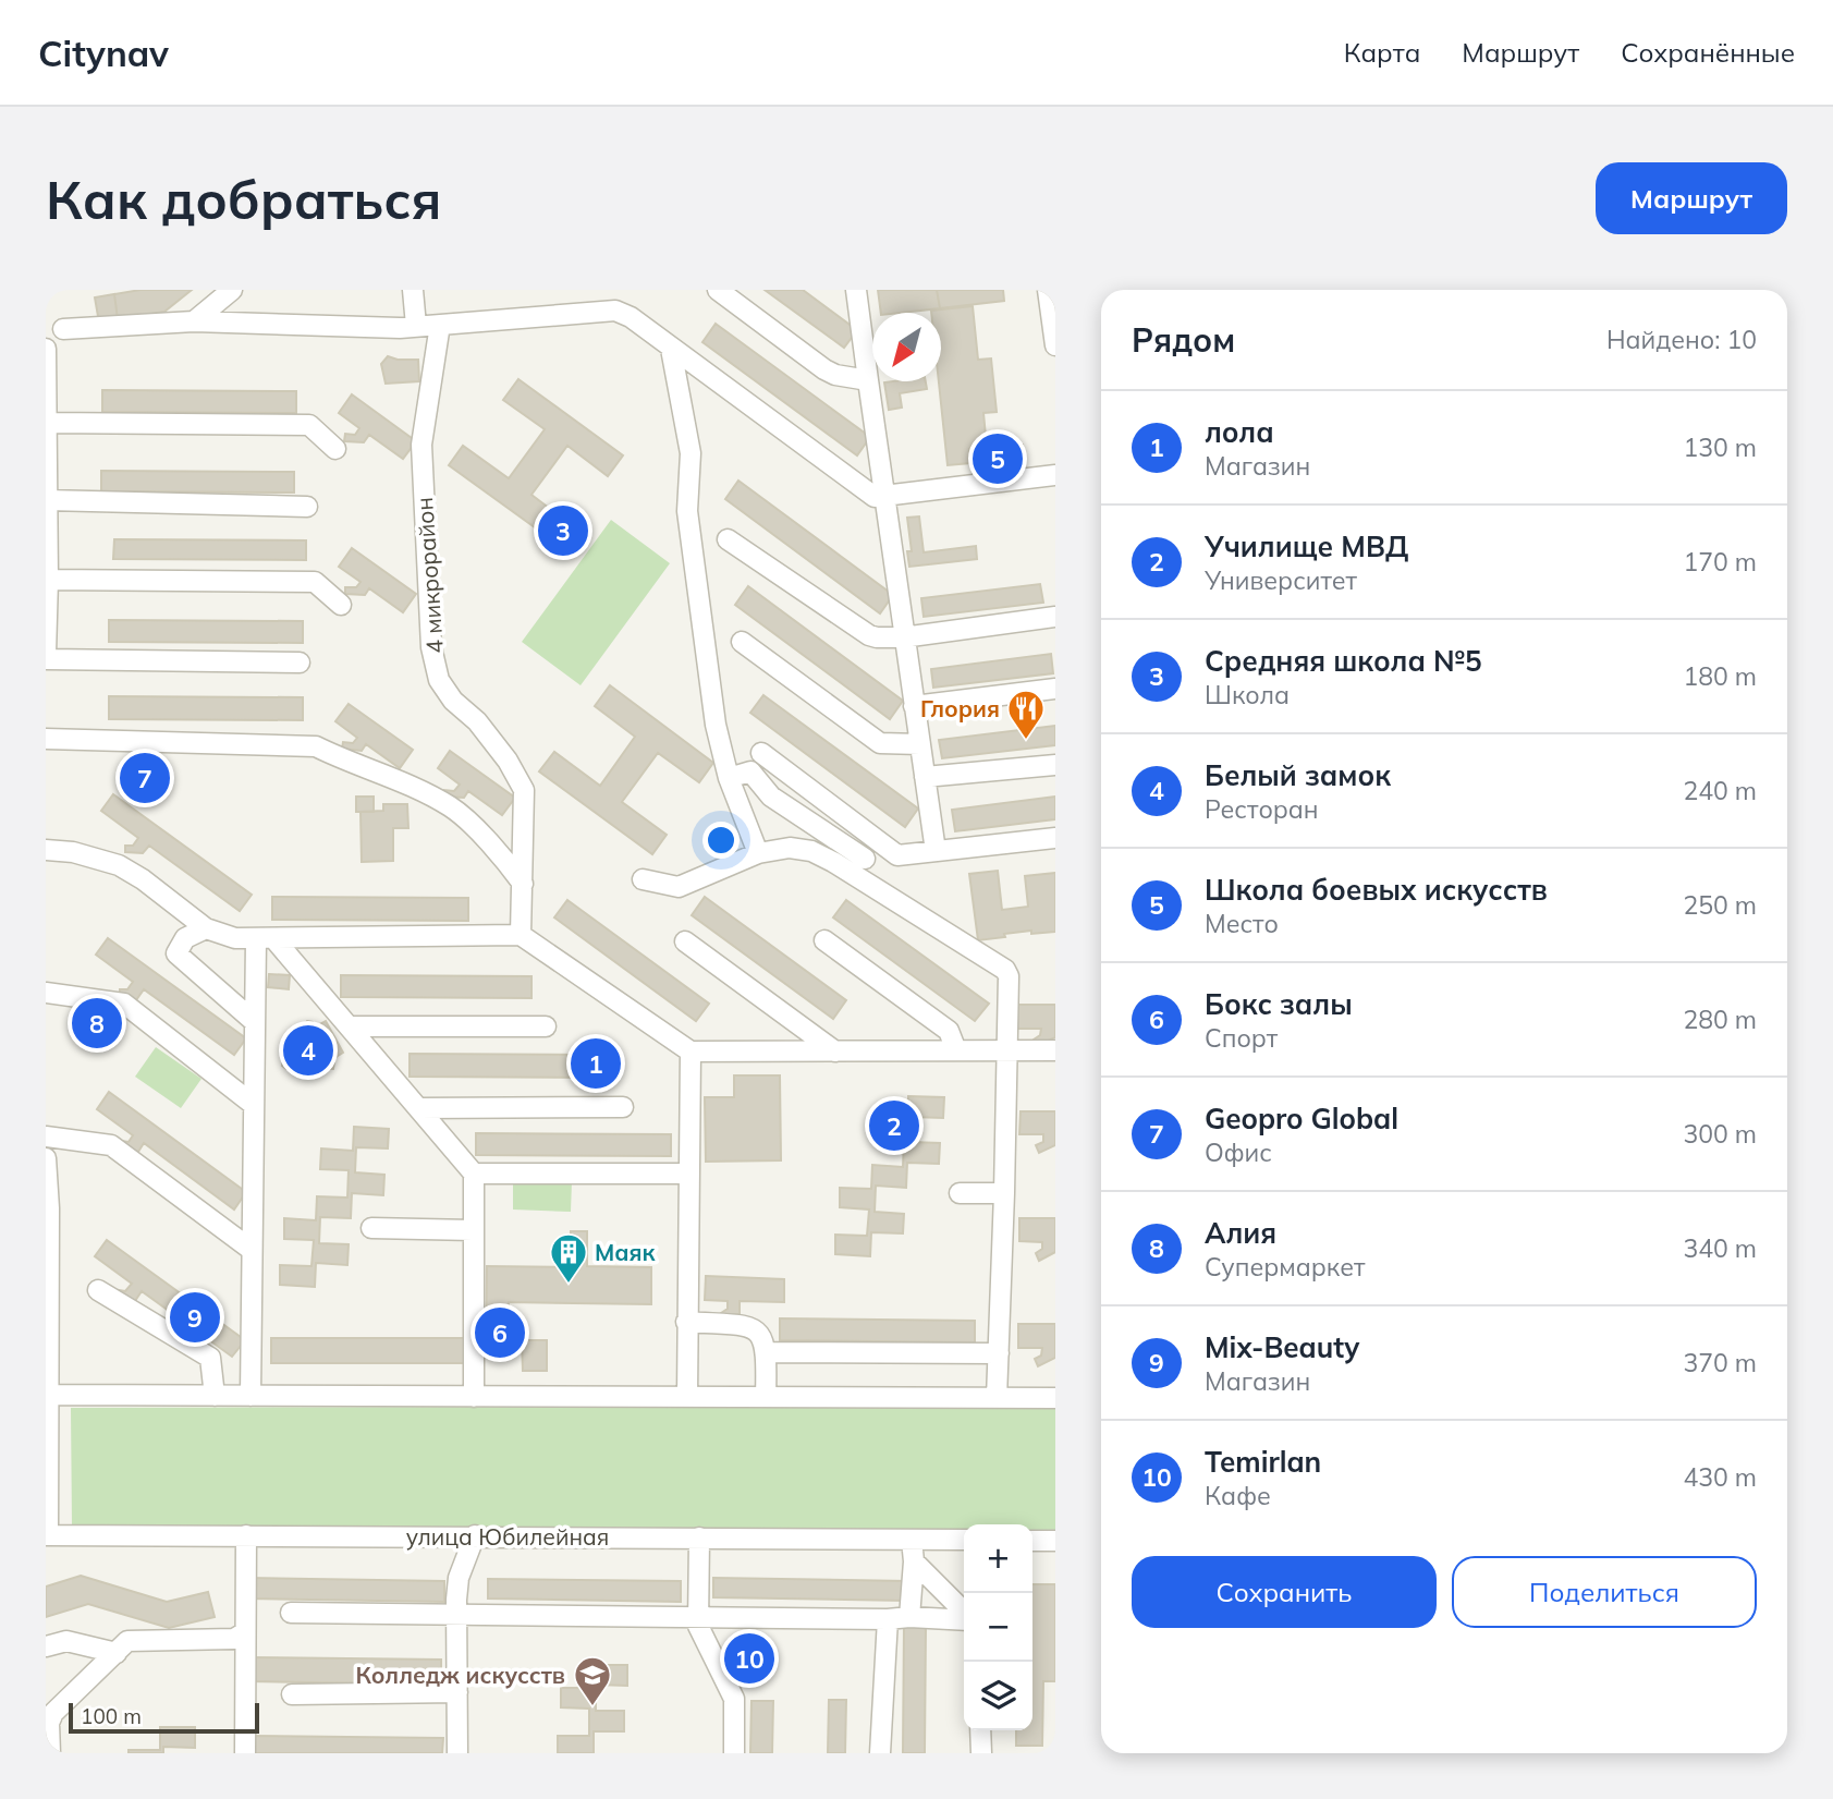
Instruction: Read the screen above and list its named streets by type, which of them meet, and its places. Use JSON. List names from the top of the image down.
{
  "streets": {
    "street": ["4 микрорайон", "улица Юбилейная"]
  },
  "places": {
    "restaurant": ["Глория"],
    "building": ["Маяк"],
    "school or university": ["Колледж искусств"]
  },
  "scale_bar": "100 m",
  "north": "bottom left",
  "page": {
    "header": "Citynav",
    "nav": ["Карта", "Маршрут", "Сохранённые"],
    "buttons": [
      "Маршрут",
      ["Сохранить", "Поделиться"]
    ],
    "title": "Как добраться",
    "heading": ["Рядом", "Найдено: 10"],
    "list": [
      {
        "mark": "1",
        "name": "лола",
        "note": "Магазин",
        "value": "130 m"
      },
      {
        "mark": "2",
        "name": "Училище МВД",
        "note": "Университет",
        "value": "170 m"
      },
      {
        "mark": "3",
        "name": "Средняя школа №5",
        "note": "Школа",
        "value": "180 m"
      },
      {
        "mark": "4",
        "name": "Белый замок",
        "note": "Ресторан",
        "value": "240 m"
      },
      {
        "mark": "5",
        "name": "Школа боевых искусств",
        "note": "Место",
        "value": "250 m"
      },
      {
        "mark": "6",
        "name": "Бокс залы",
        "note": "Спорт",
        "value": "280 m"
      },
      {
        "mark": "7",
        "name": "Geopro Global",
        "note": "Офис",
        "value": "300 m"
      },
      {
        "mark": "8",
        "name": "Алия",
        "note": "Супермаркет",
        "value": "340 m"
      },
      {
        "mark": "9",
        "name": "Mix-Beauty",
        "note": "Магазин",
        "value": "370 m"
      },
      {
        "mark": "10",
        "name": "Temirlan",
        "note": "Кафе",
        "value": "430 m"
      }
    ],
    "pins": [
      "5",
      "3",
      "7",
      "8",
      "4",
      "1",
      "2",
      "9",
      "6",
      "10"
    ],
    "map_buttons": ["+", "−"],
    "scale": "100 m"
  }
}
